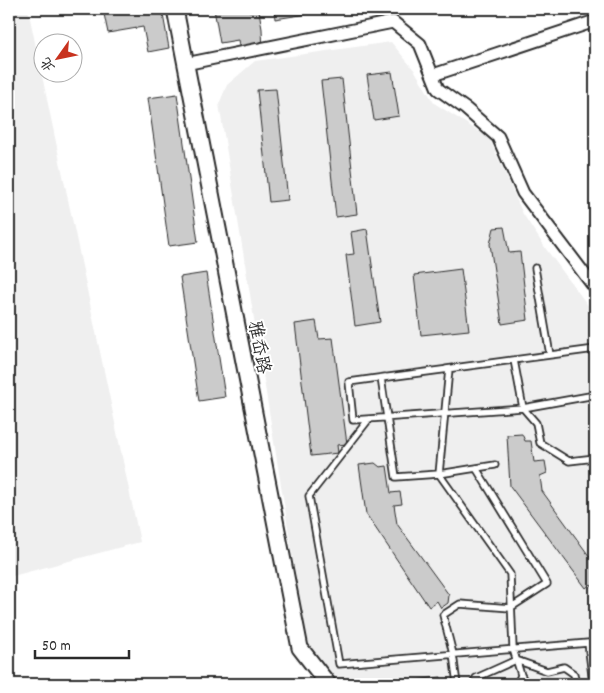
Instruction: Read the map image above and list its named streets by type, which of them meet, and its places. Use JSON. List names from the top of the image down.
{
  "streets": {
    "street": ["雅岙路"]
  },
  "scale_bar": "50 m",
  "north": "bottom left"
}
